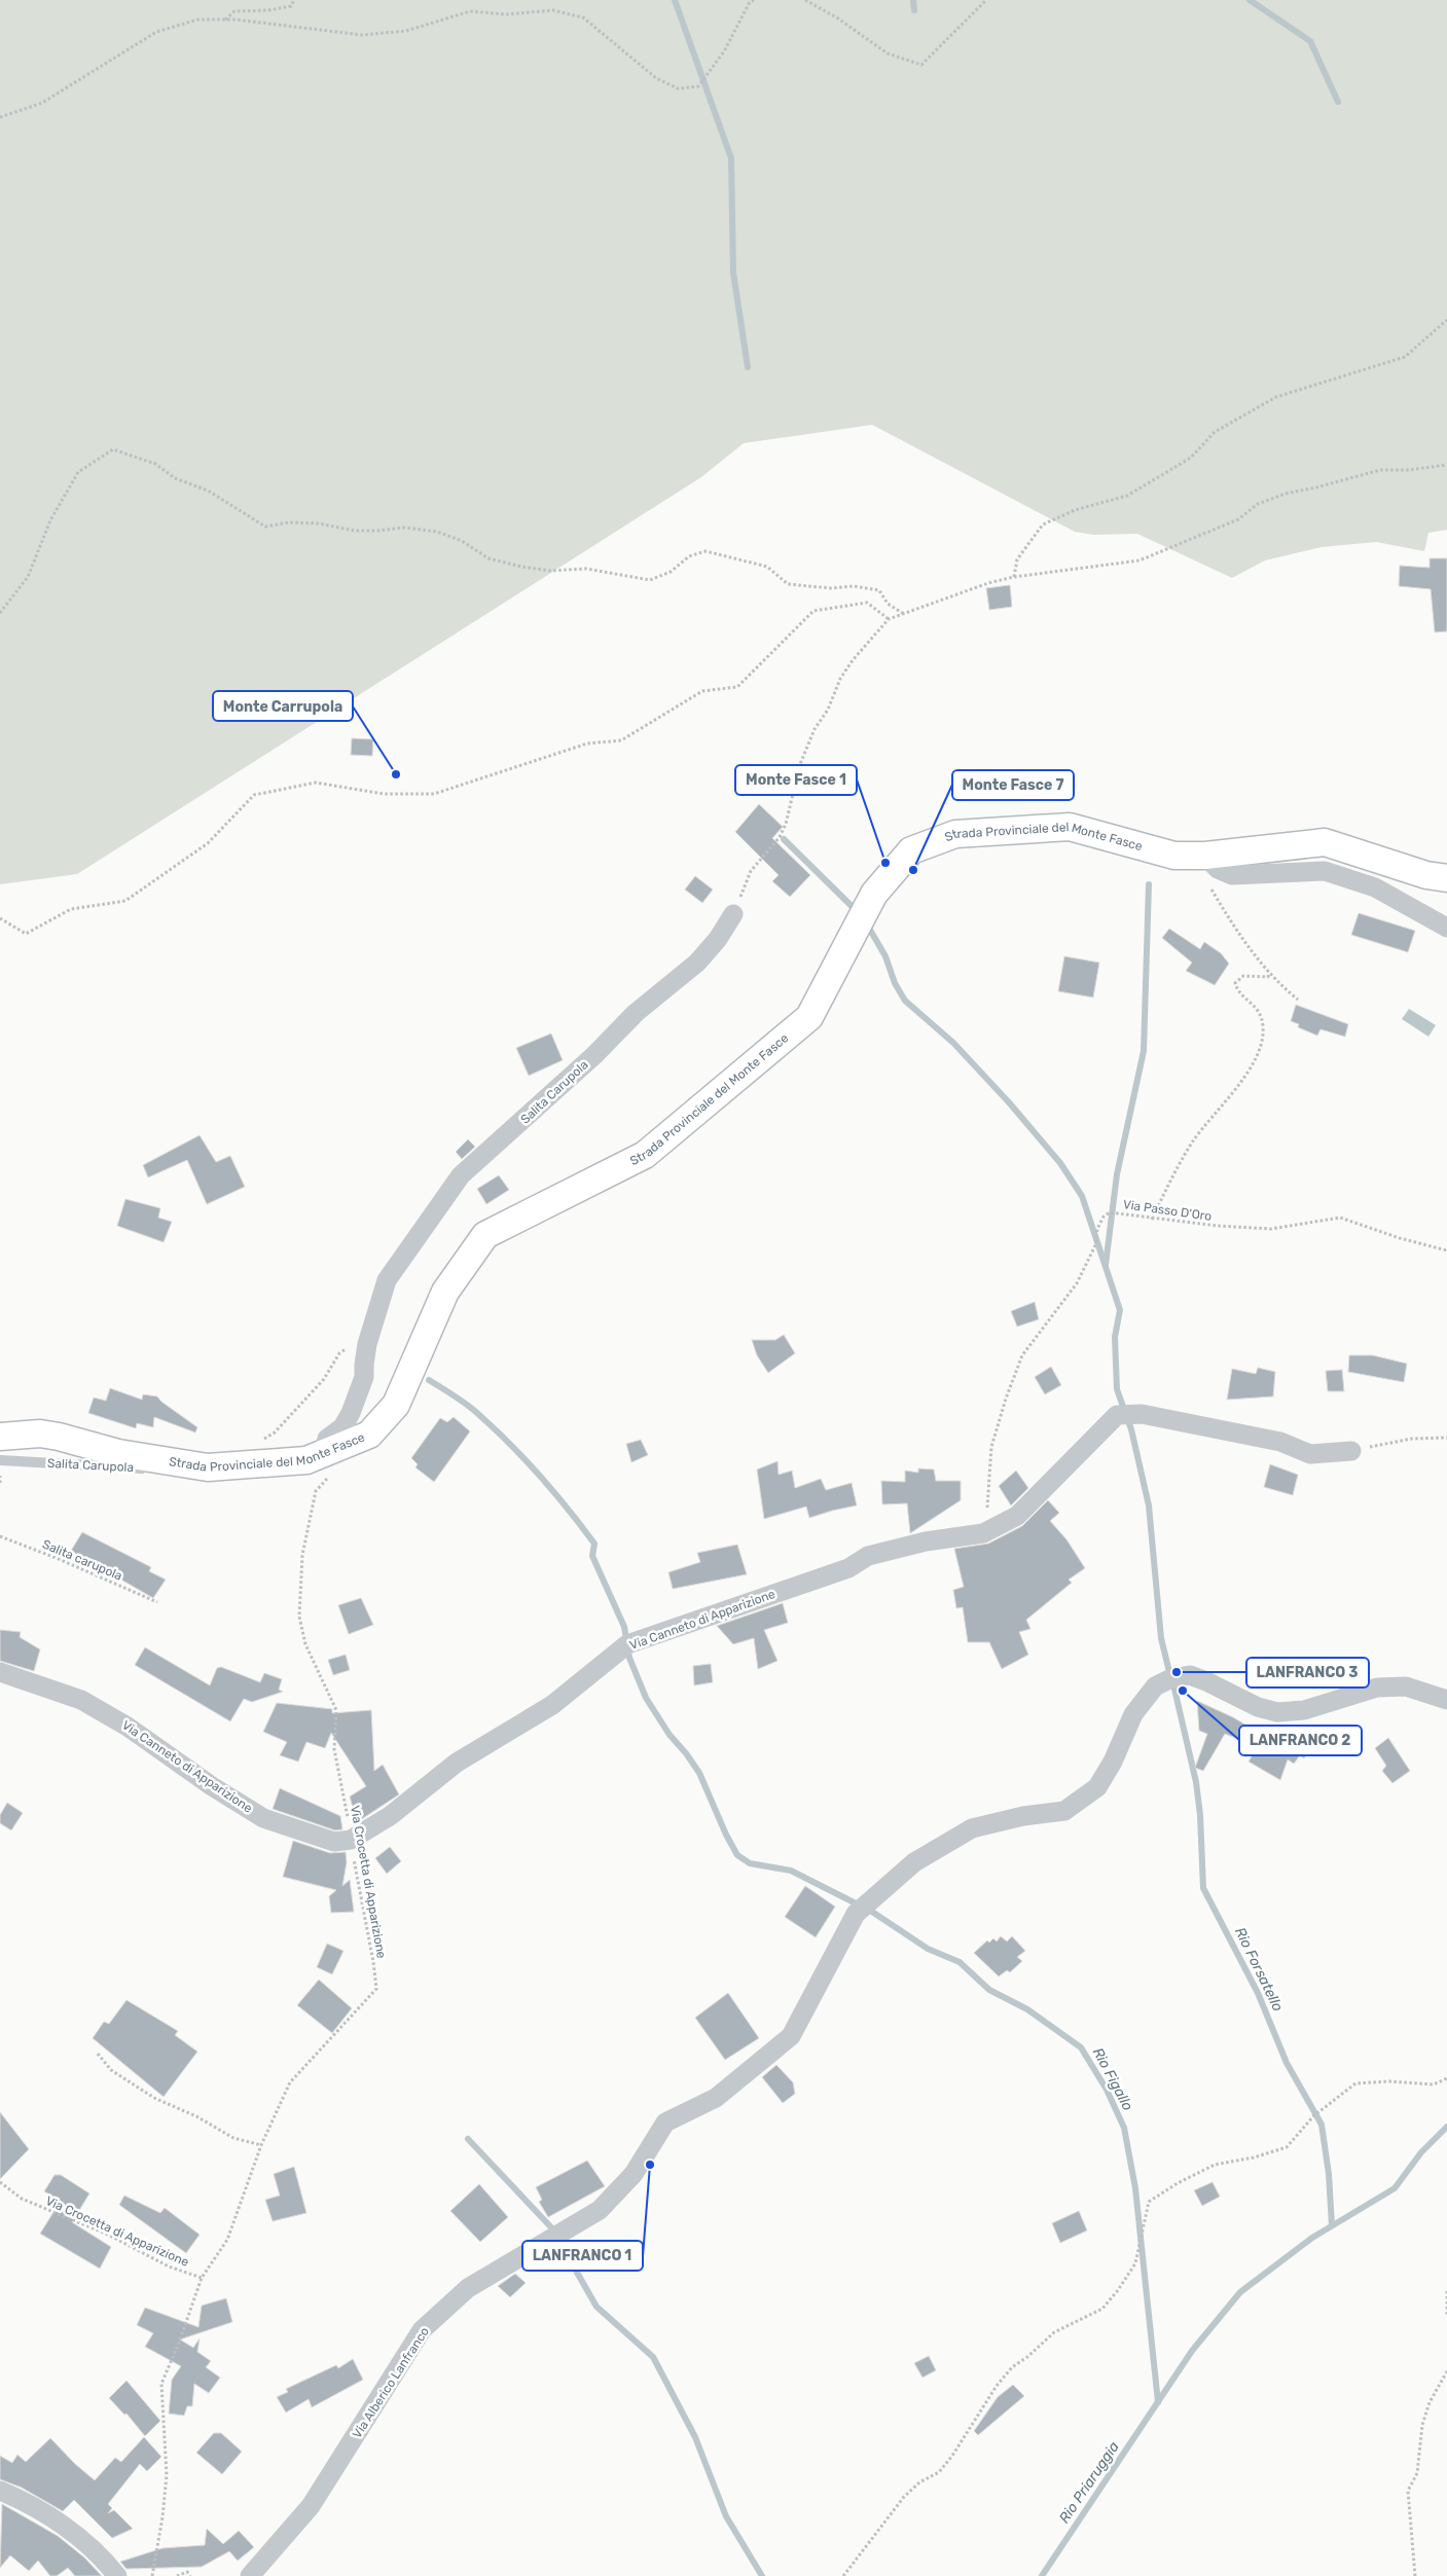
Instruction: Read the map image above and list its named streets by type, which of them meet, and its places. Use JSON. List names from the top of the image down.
{
  "streets": {
    "main road": ["Strada Provinciale del Monte Fasce"],
    "street": ["Salita Carupola", "Via Canneto di Apparizione", "Via Alberico Lanfranco"],
    "path": ["Via Passo D'Oro", "Salita carupola", "Via Crocetta di Apparizione"]
  },
  "crossings": [
    ["Strada Provinciale del Monte Fasce", "Salita Carupola"],
    ["Strada Provinciale del Monte Fasce", "Via Crocetta di Apparizione"],
    ["Salita Carupola", "Via Crocetta di Apparizione"],
    ["Via Passo D'Oro", "Via Canneto di Apparizione"],
    ["Via Canneto di Apparizione", "Via Crocetta di Apparizione"]
  ],
  "water": ["Rio Forsatello", "Rio Figallo", "Rio Priaruggia"],
  "places": [
    "Monte Carrupola",
    "Monte Fasce 1",
    "Monte Fasce 7",
    "LANFRANCO 3",
    "LANFRANCO 2",
    "LANFRANCO 1"
  ]
}
